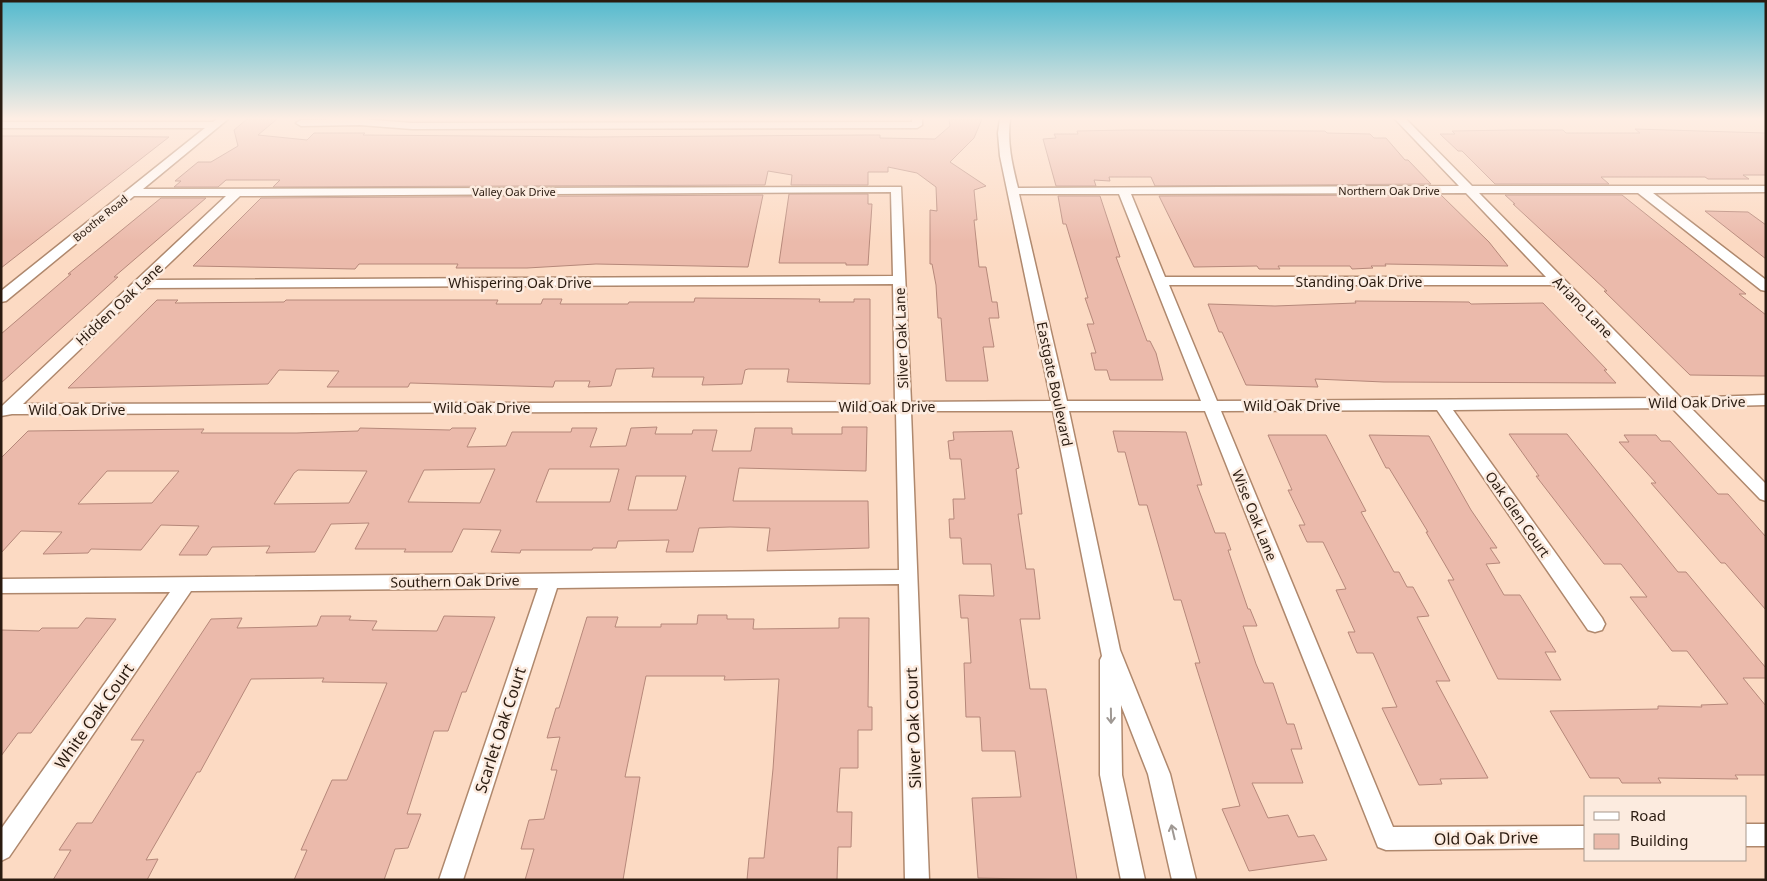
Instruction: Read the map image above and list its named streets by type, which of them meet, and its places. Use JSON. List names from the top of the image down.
{
  "streets": {
    "street": [
      "Northern Oak Drive",
      "Valley Oak Drive",
      "Boothe Road",
      "Standing Oak Drive",
      "Whispering Oak Drive",
      "Hidden Oak Lane",
      "Ariano Lane",
      "Silver Oak Lane",
      "Eastgate Boulevard",
      "Wild Oak Drive",
      "Oak Glen Court",
      "Wise Oak Lane",
      "Southern Oak Drive",
      "White Oak Court",
      "Silver Oak Court",
      "Scarlet Oak Court",
      "Old Oak Drive"
    ]
  },
  "crossings": [
    ["Northern Oak Drive", "Ariano Lane"],
    ["Northern Oak Drive", "Eastgate Boulevard"],
    ["Northern Oak Drive", "Wise Oak Lane"],
    ["Valley Oak Drive", "Boothe Road"],
    ["Valley Oak Drive", "Hidden Oak Lane"],
    ["Valley Oak Drive", "Silver Oak Lane"],
    ["Standing Oak Drive", "Ariano Lane"],
    ["Standing Oak Drive", "Wise Oak Lane"],
    ["Whispering Oak Drive", "Hidden Oak Lane"],
    ["Whispering Oak Drive", "Silver Oak Lane"],
    ["Hidden Oak Lane", "Wild Oak Drive"],
    ["Ariano Lane", "Wild Oak Drive"],
    ["Silver Oak Lane", "Wild Oak Drive"],
    ["Silver Oak Lane", "Southern Oak Drive"],
    ["Silver Oak Lane", "Silver Oak Court"],
    ["Eastgate Boulevard", "Wild Oak Drive"],
    ["Wild Oak Drive", "Oak Glen Court"],
    ["Wild Oak Drive", "Wise Oak Lane"],
    ["Wise Oak Lane", "Old Oak Drive"],
    ["Southern Oak Drive", "White Oak Court"],
    ["Southern Oak Drive", "Silver Oak Court"],
    ["Southern Oak Drive", "Scarlet Oak Court"]
  ],
  "legend": ["Road", "Building"]
}
